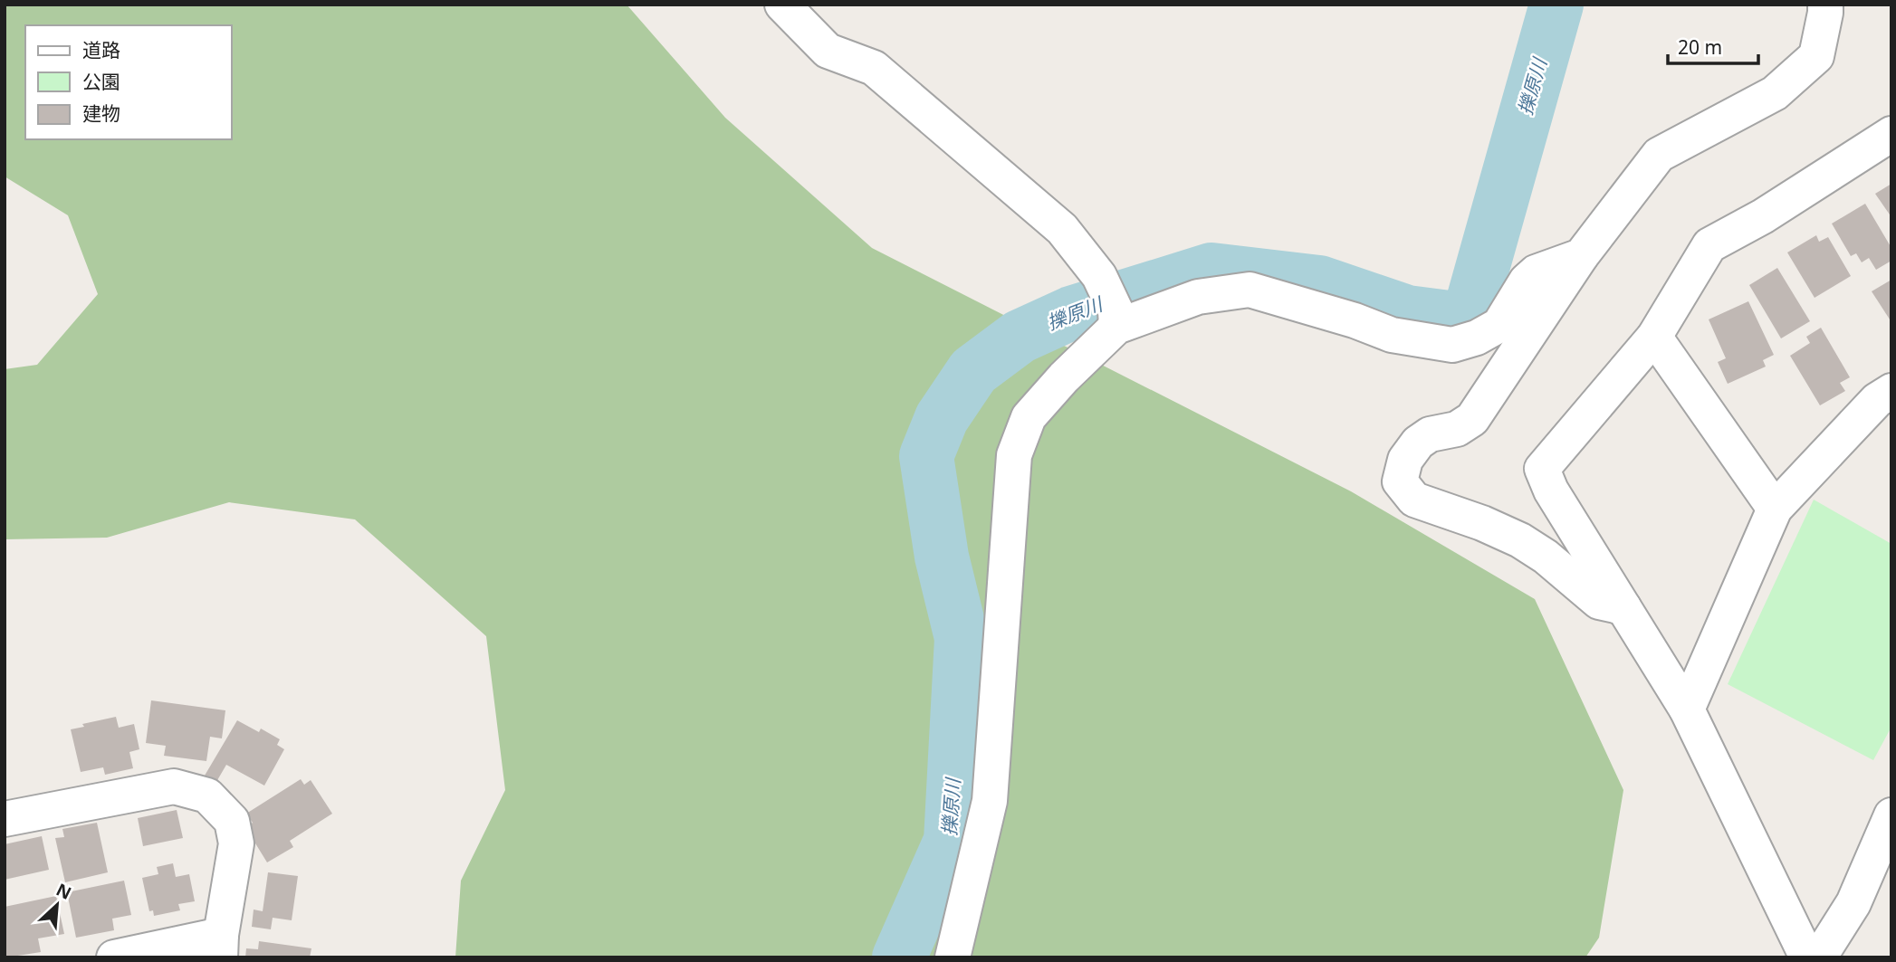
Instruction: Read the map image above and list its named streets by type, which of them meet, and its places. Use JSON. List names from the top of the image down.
{
  "water": ["擽原川"],
  "legend": ["道路", "公園", "建物"],
  "scale_bar": "20 m",
  "north": "top right"
}
